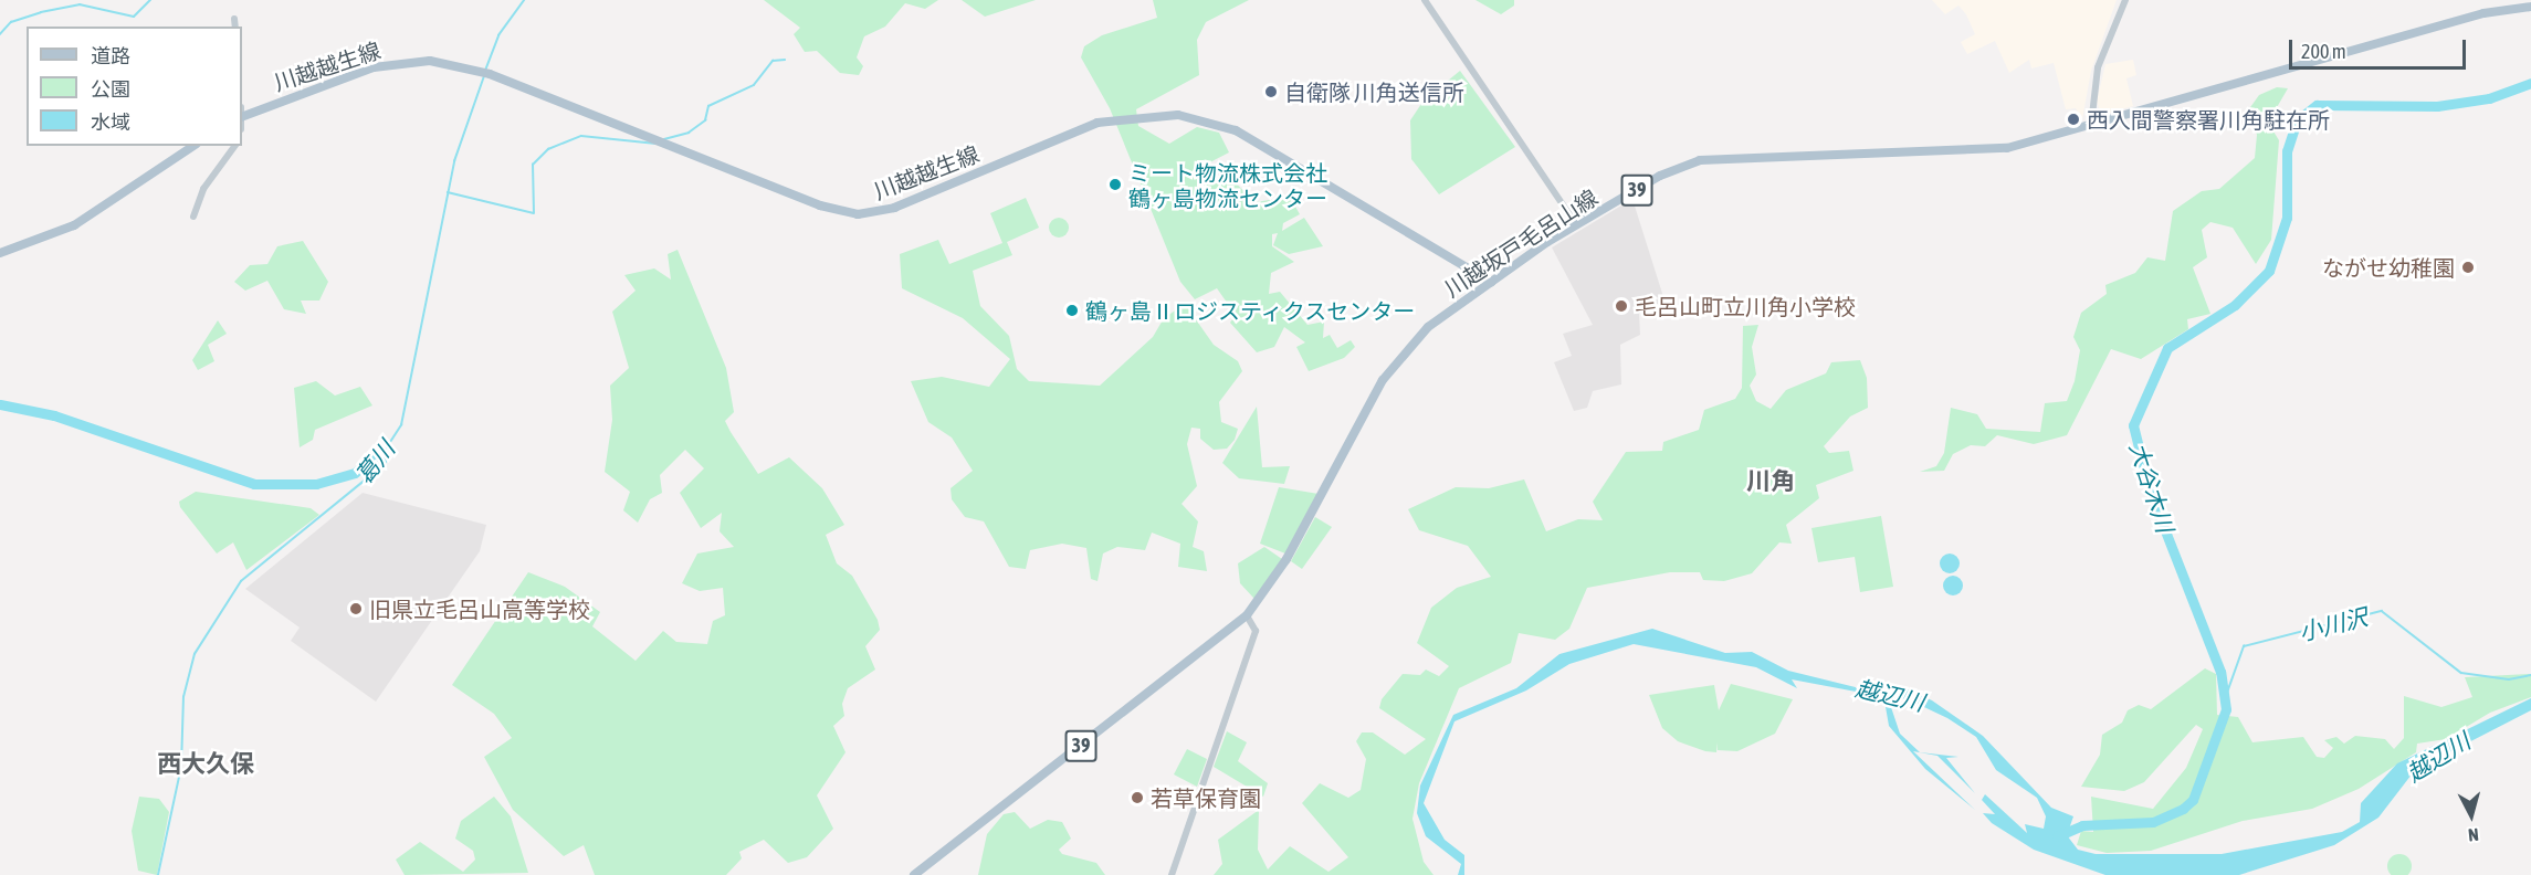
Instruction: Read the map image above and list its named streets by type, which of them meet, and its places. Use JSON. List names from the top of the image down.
{
  "streets": {
    "main road": ["川越越生線", "39", "川越坂戸毛呂山線"]
  },
  "crossings": [
    ["川越越生線", "川越坂戸毛呂山線"]
  ],
  "districts": ["川角", "西大久保"],
  "water": [
    "葛川",
    "大谷木川",
    "小川沢",
    "越辺川"
  ],
  "places": [
    "自衛隊 川角送信所",
    "西入間警察署川角駐在所",
    "ミート物流株式会社 鶴ヶ島物流センター",
    "ながせ幼稚園",
    "毛呂山町立川角小学校",
    "鶴ヶ島Ⅱロジスティクスセンター",
    "旧県立毛呂山高等学校",
    "若草保育園"
  ],
  "legend": ["道路", "公園", "水域"],
  "scale_bar": "200 m",
  "north": "bottom"
}
